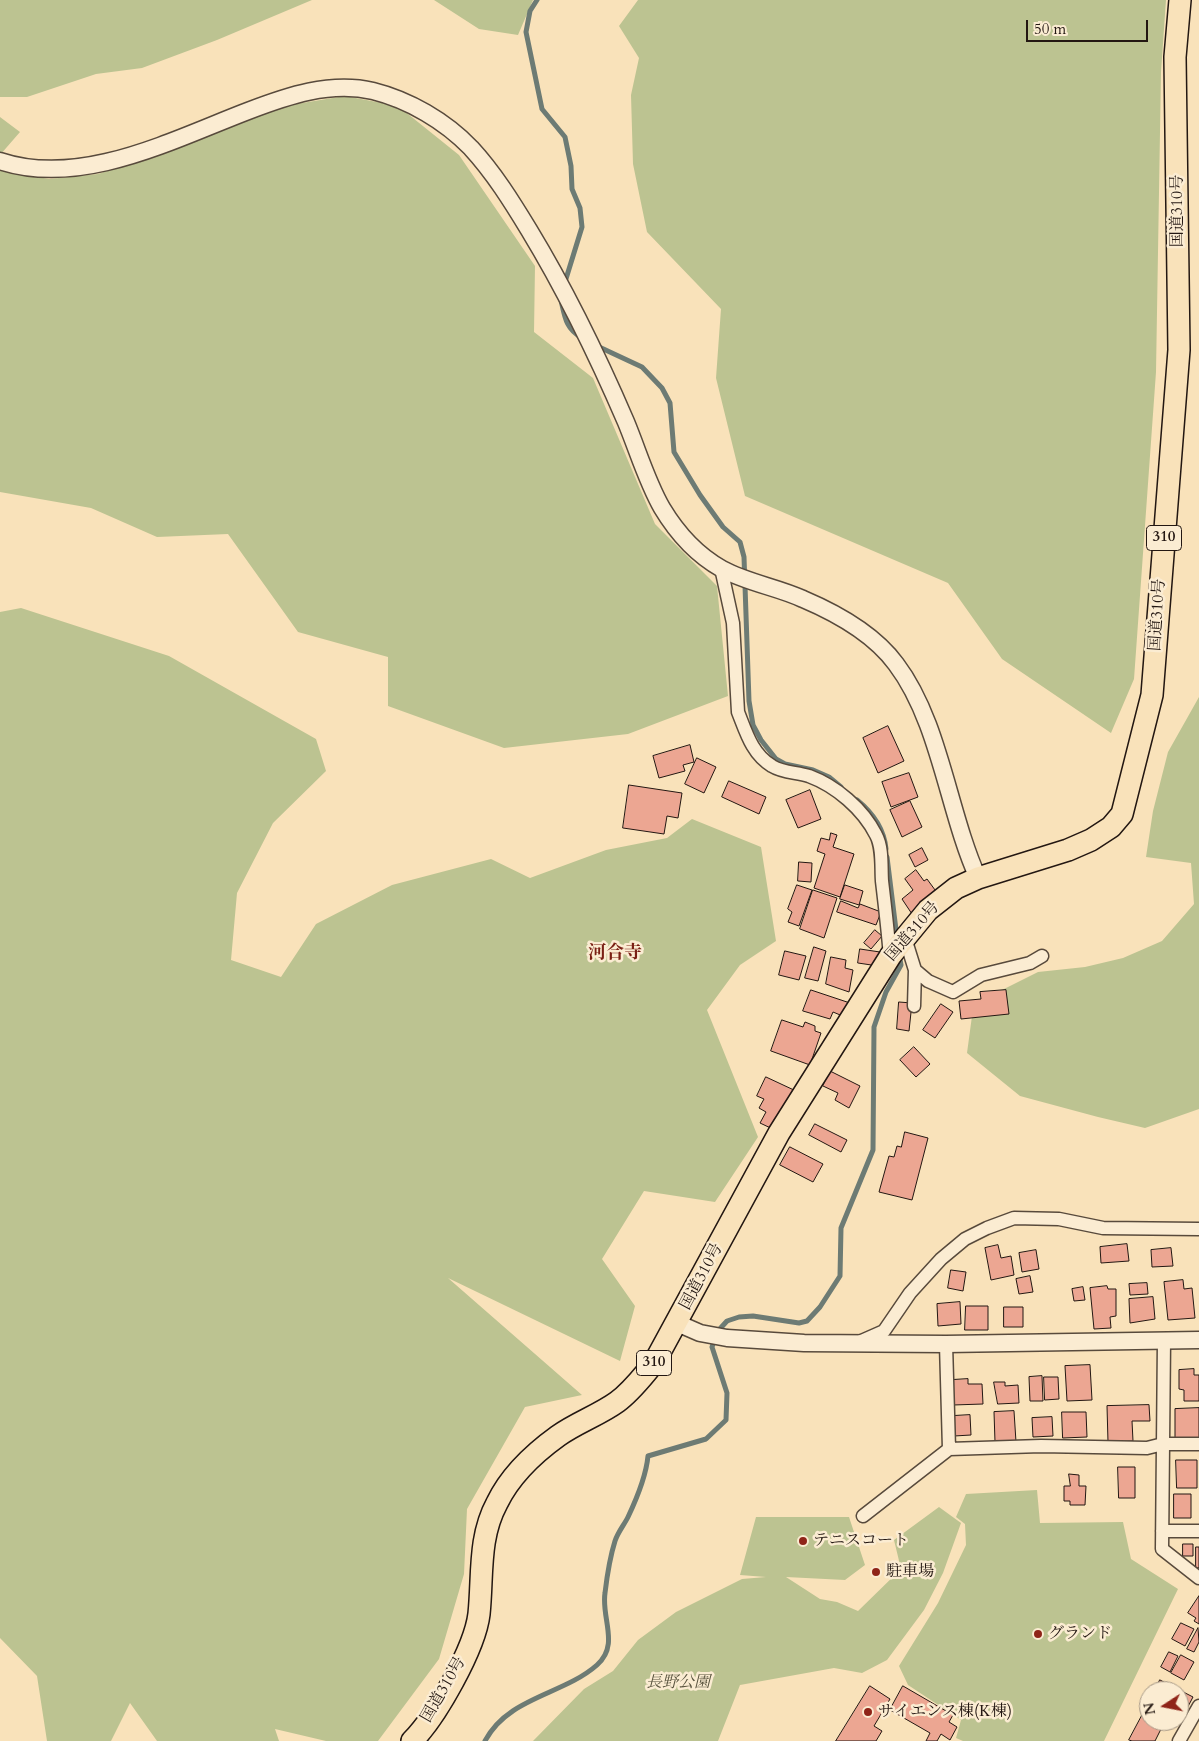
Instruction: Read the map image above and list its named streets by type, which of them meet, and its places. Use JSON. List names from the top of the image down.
{
  "streets": {
    "highway": ["国道310号", "310"]
  },
  "districts": ["河合寺"],
  "parks": ["長野公園"],
  "places": [
    "テニスコート",
    "駐車場",
    "グランド",
    "サイエンス棟(K棟)"
  ],
  "scale_bar": "50 m",
  "north": "left"
}
